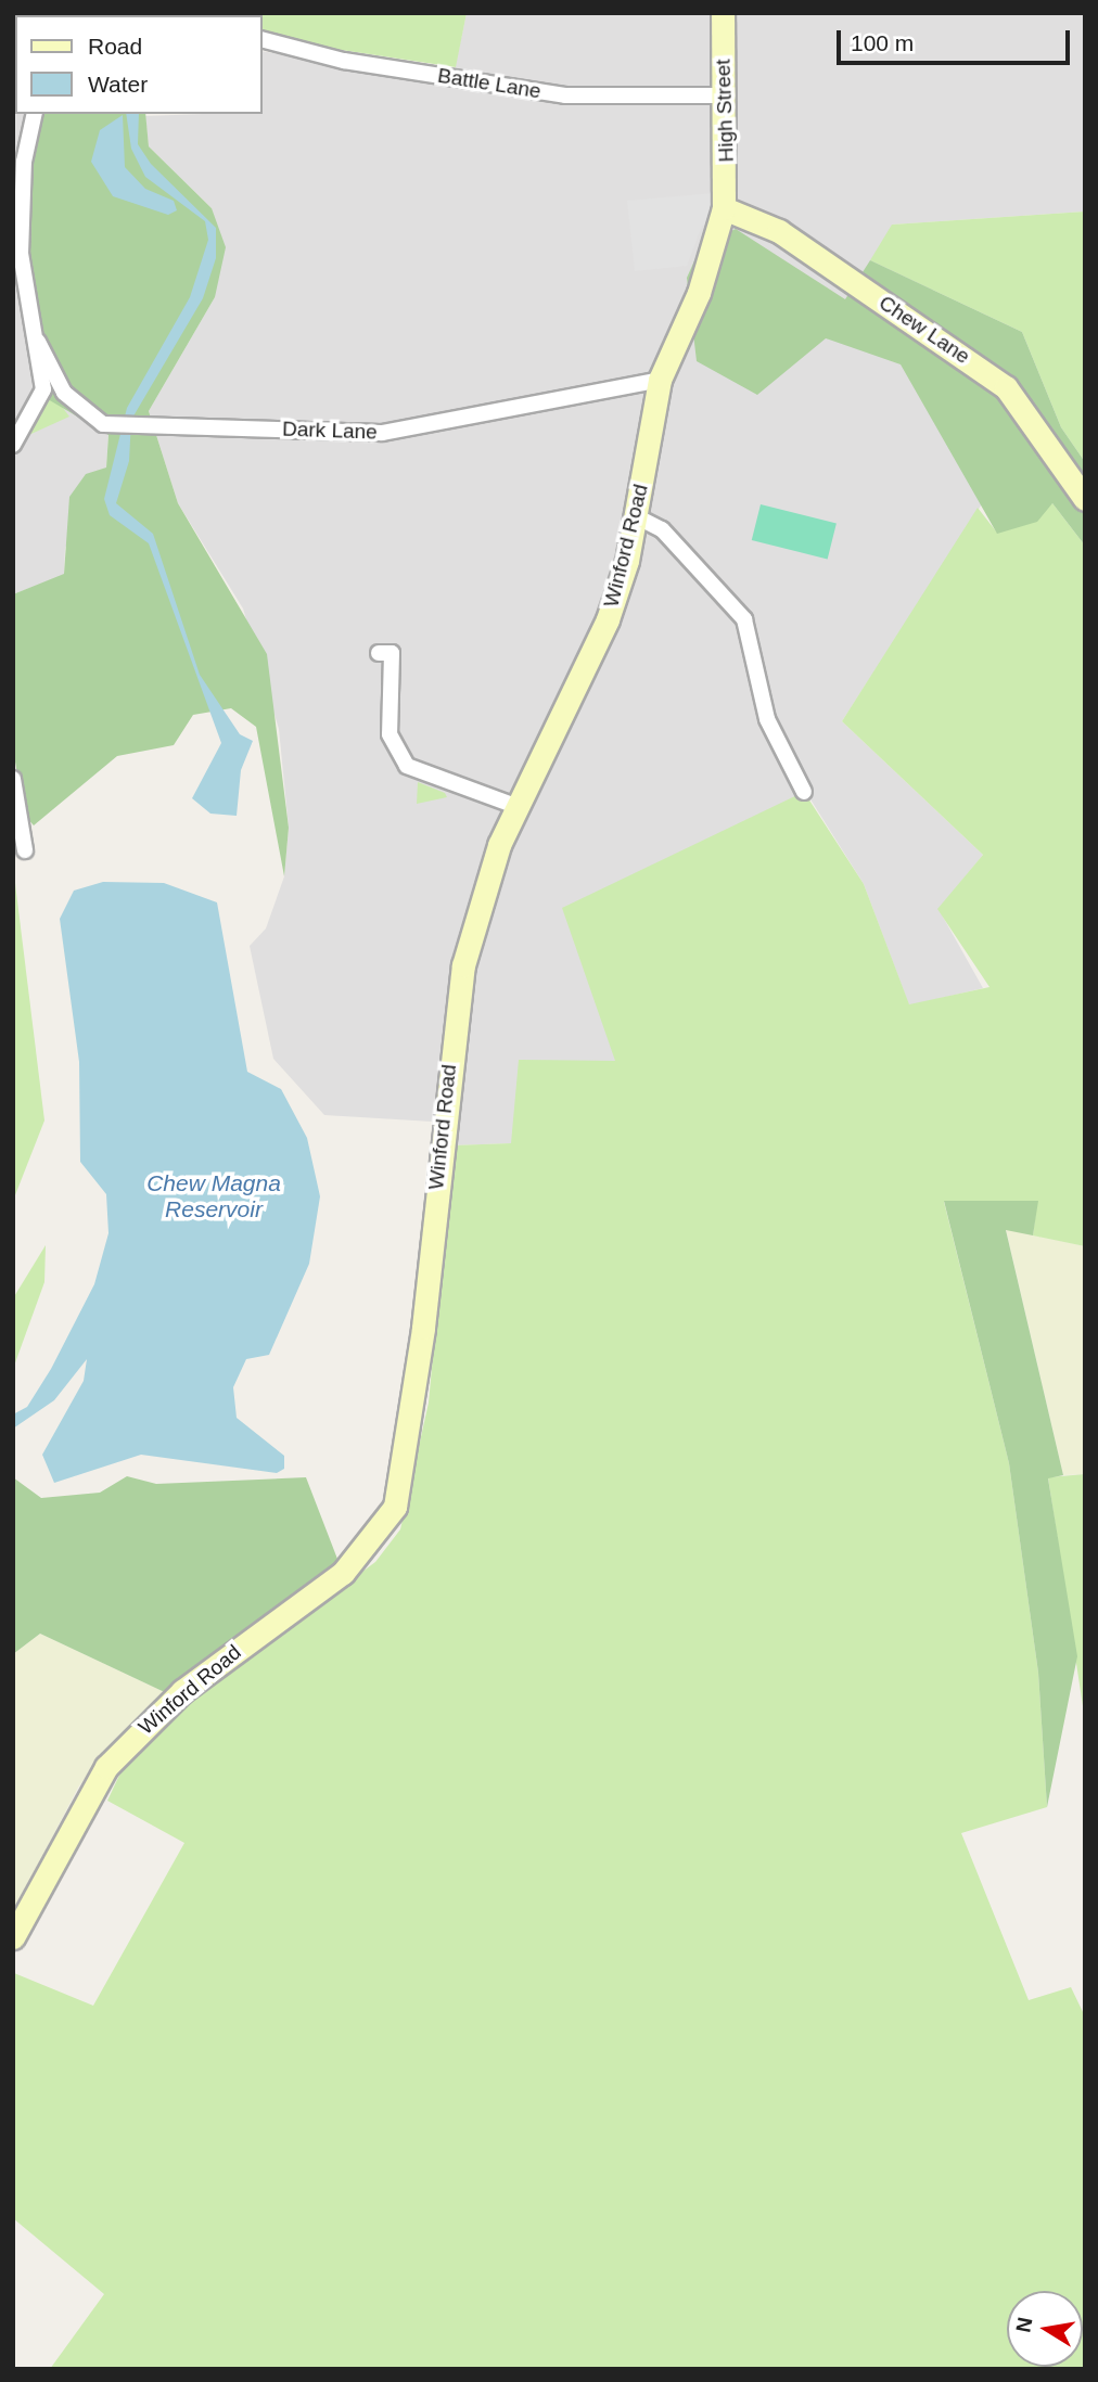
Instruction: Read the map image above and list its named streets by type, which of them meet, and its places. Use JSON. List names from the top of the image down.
{
  "streets": {
    "main road": ["High Street", "Chew Lane", "Winford Road"],
    "street": ["Battle Lane", "Dark Lane"]
  },
  "crossings": [
    ["Battle Lane", "High Street"],
    ["High Street", "Chew Lane"],
    ["High Street", "Winford Road"],
    ["Chew Lane", "Winford Road"],
    ["Dark Lane", "Winford Road"]
  ],
  "water": ["Chew Magna Reservoir"],
  "legend": ["Road", "Water"],
  "scale_bar": "100 m",
  "north": "left"
}
